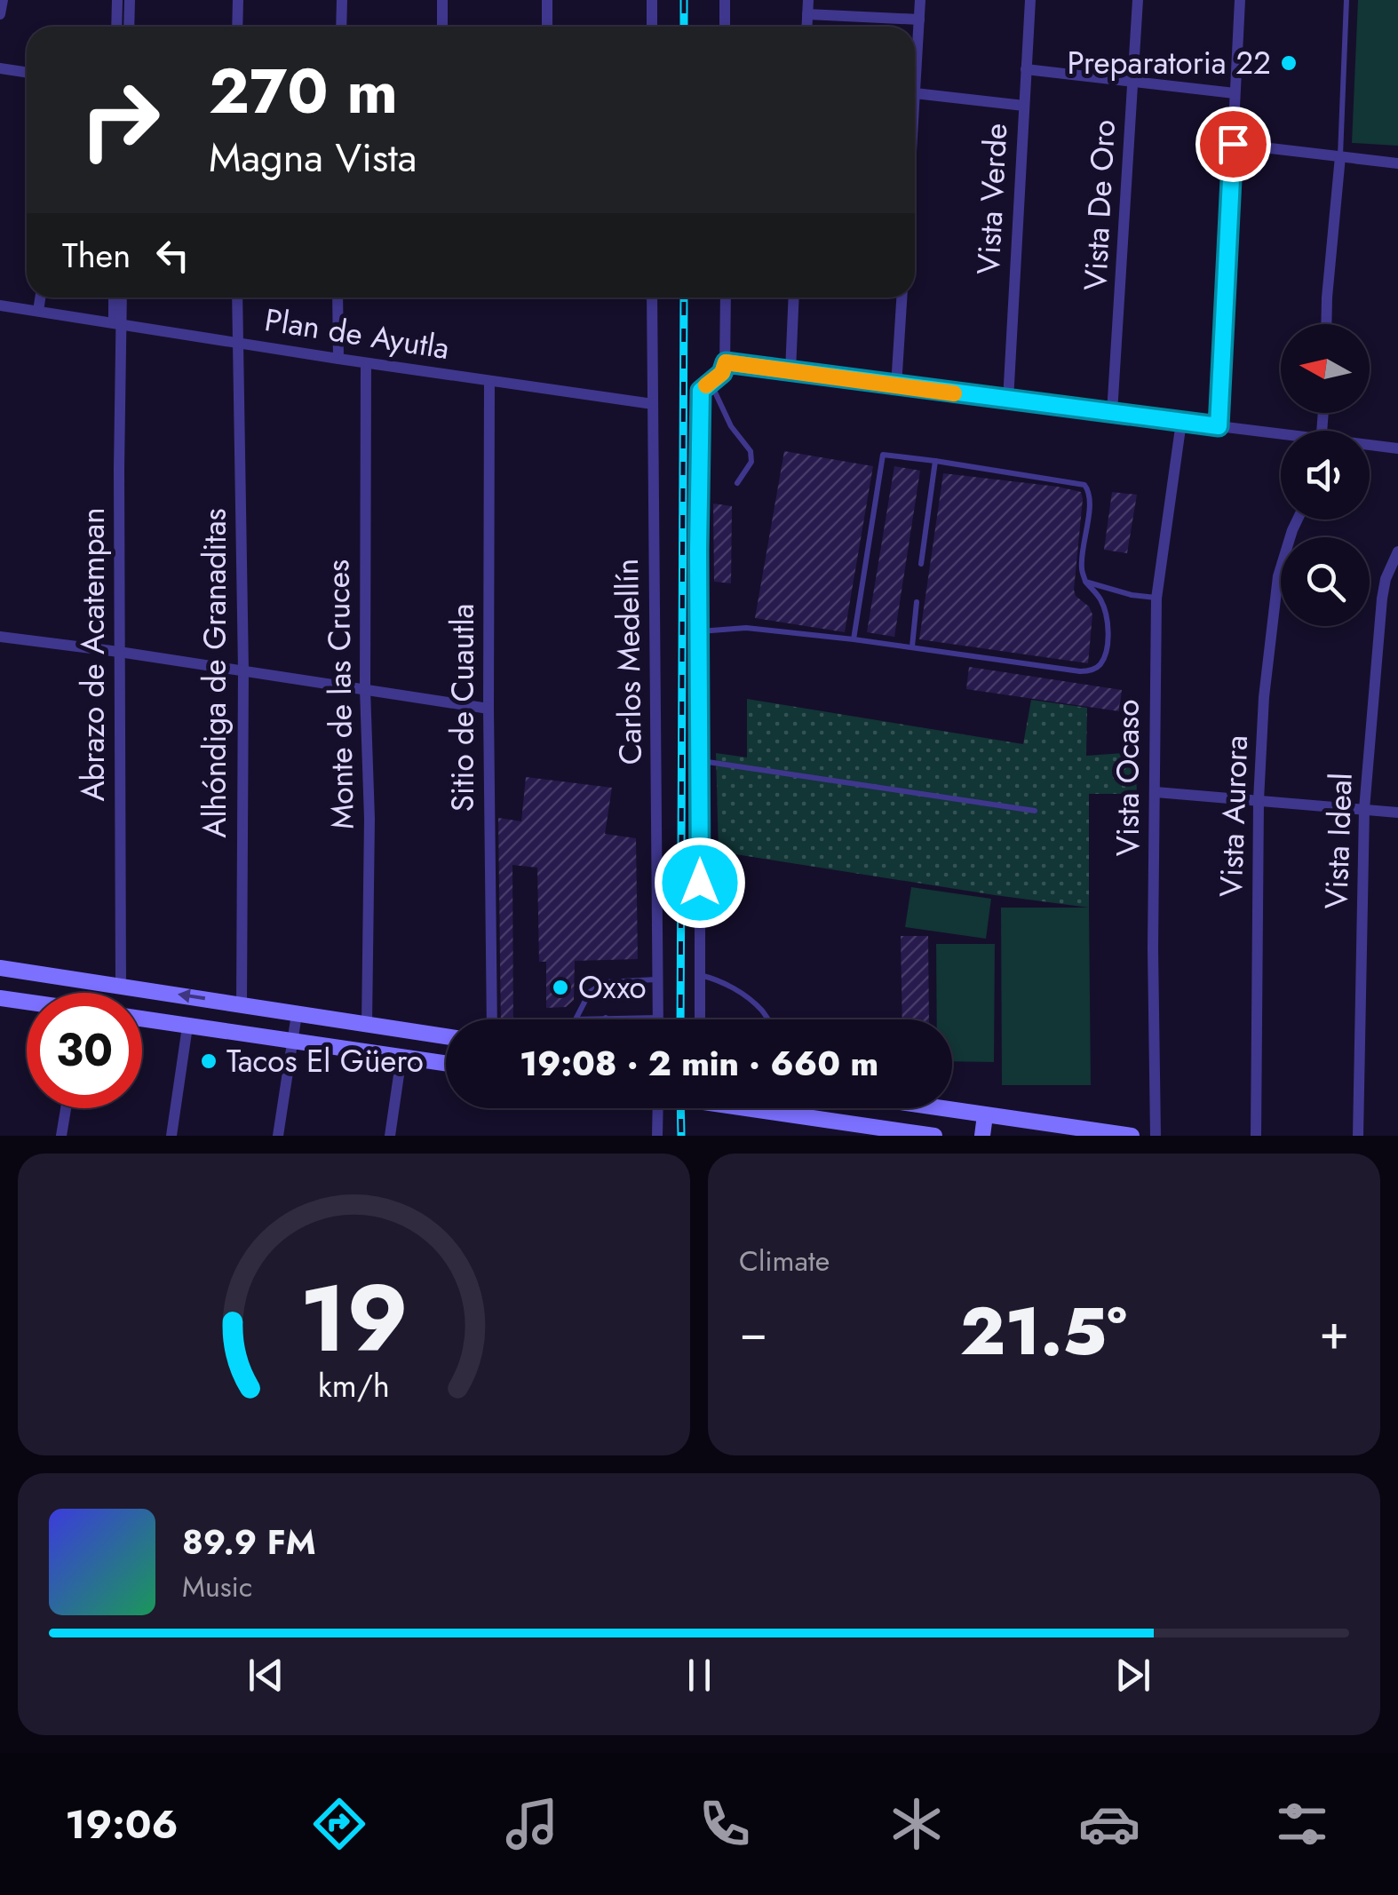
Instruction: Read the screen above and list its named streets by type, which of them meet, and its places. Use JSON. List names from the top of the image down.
{
  "streets": {
    "street": [
      "Vista Verde",
      "Vista De Oro",
      "Plan de Ayutla",
      "Abrazo de Acatempan",
      "Carlos Medellín",
      "Alhóndiga de Granaditas",
      "Monte de las Cruces",
      "Sitio de Cuautla",
      "Vista Ocaso",
      "Vista Aurora",
      "Vista Ideal"
    ]
  },
  "crossings": [
    ["Plan de Ayutla", "Abrazo de Acatempan"],
    ["Plan de Ayutla", "Carlos Medellín"],
    ["Plan de Ayutla", "Alhóndiga de Granaditas"],
    ["Plan de Ayutla", "Monte de las Cruces"],
    ["Plan de Ayutla", "Sitio de Cuautla"]
  ],
  "places": ["Preparatoria 22", "Oxxo", "Tacos El Güero"],
  "north": "left",
  "page": {
    "turn": ["270 m", "Magna Vista"],
    "then": "Then",
    "limit": "30",
    "trip": "19:08 · 2 min · 660 m",
    "tile": "Climate",
    "heat": ["−", "21.5°", "+"],
    "song": ["89.9 FM", "Music"],
    "tabs": "19:06",
    "gauge": ["19", "km/h"]
  }
}
